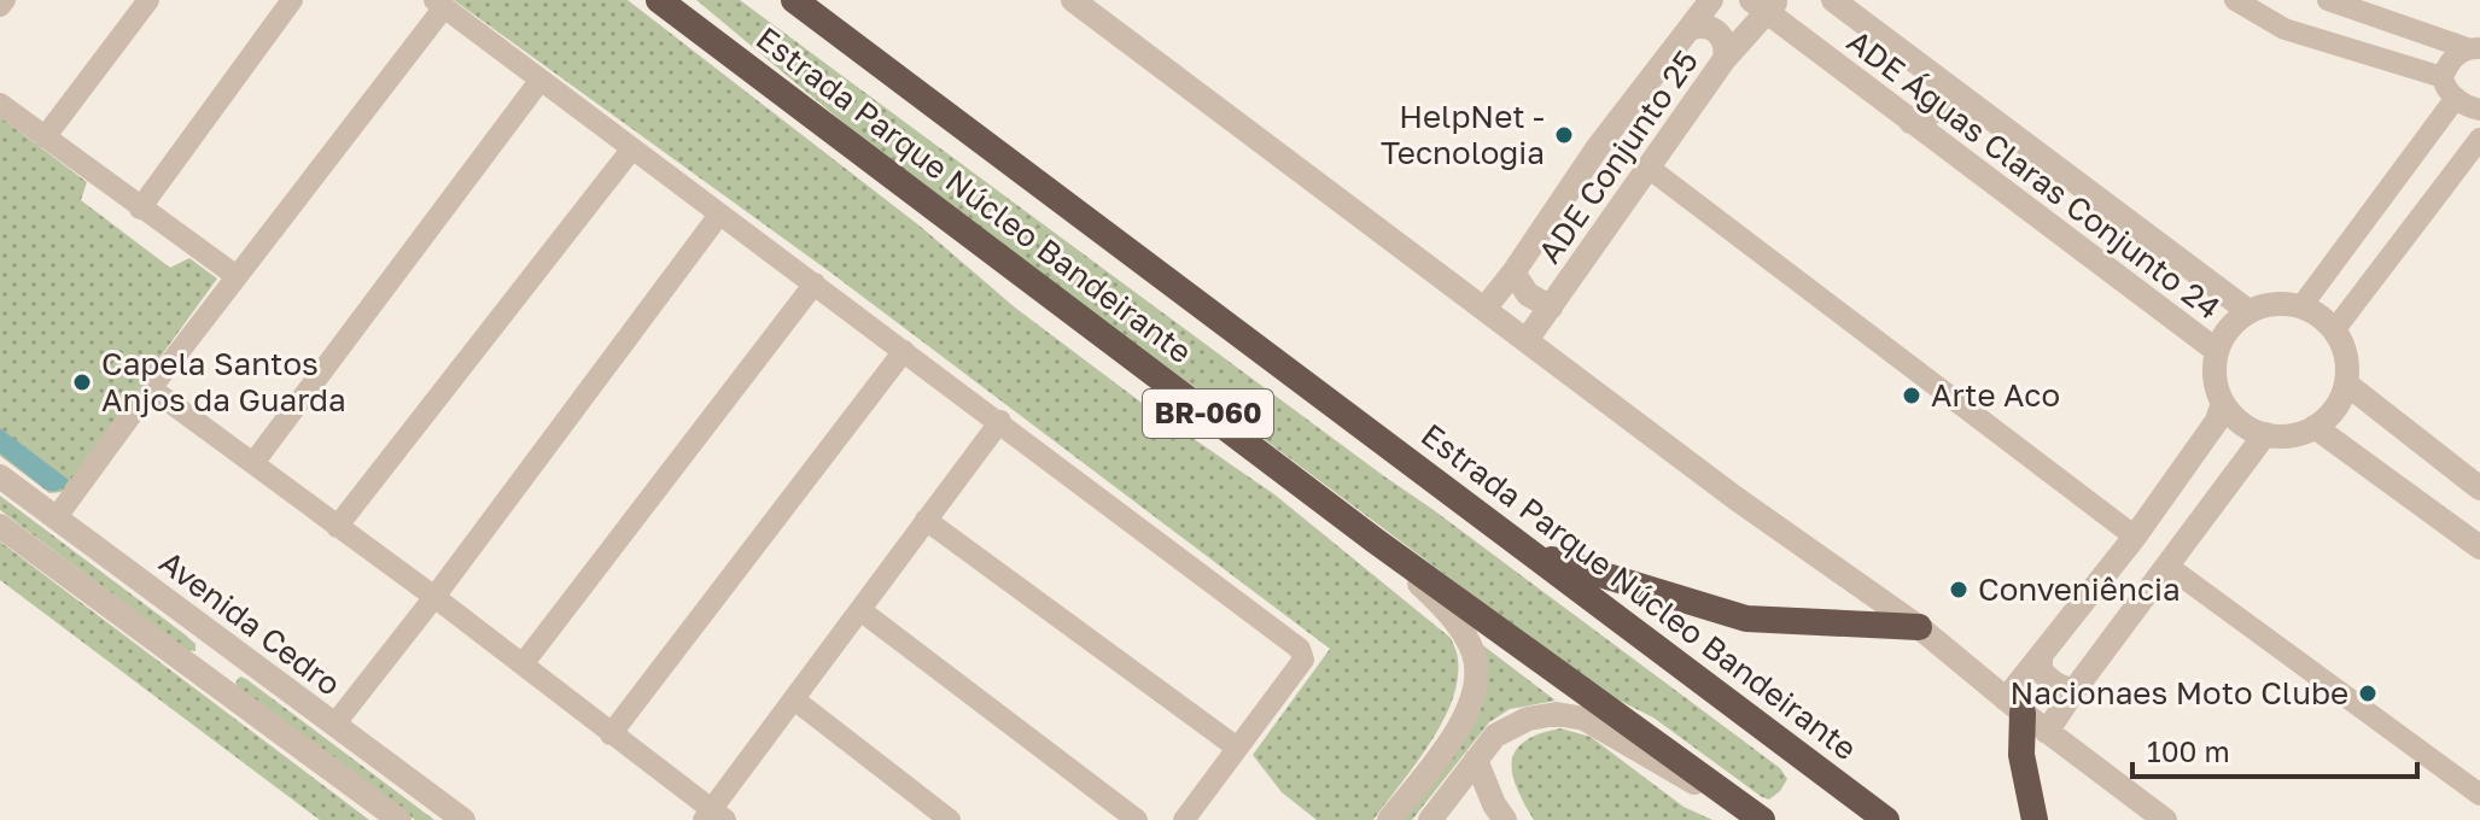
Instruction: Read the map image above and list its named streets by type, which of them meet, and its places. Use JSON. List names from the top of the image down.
{
  "streets": {
    "highway": ["Estrada Parque Núcleo Bandeirante", "BR-060"],
    "street": ["ADE Conjunto 25", "ADE Águas Claras Conjunto 24", "Avenida Cedro"]
  },
  "crossings": [
    ["ADE Conjunto 25", "ADE Águas Claras Conjunto 24"]
  ],
  "places": [
    "HelpNet - Tecnologia",
    "Capela Santos Anjos da Guarda",
    "Arte Aco",
    "Conveniência",
    "Nacionaes Moto Clube"
  ],
  "scale_bar": "100 m"
}
